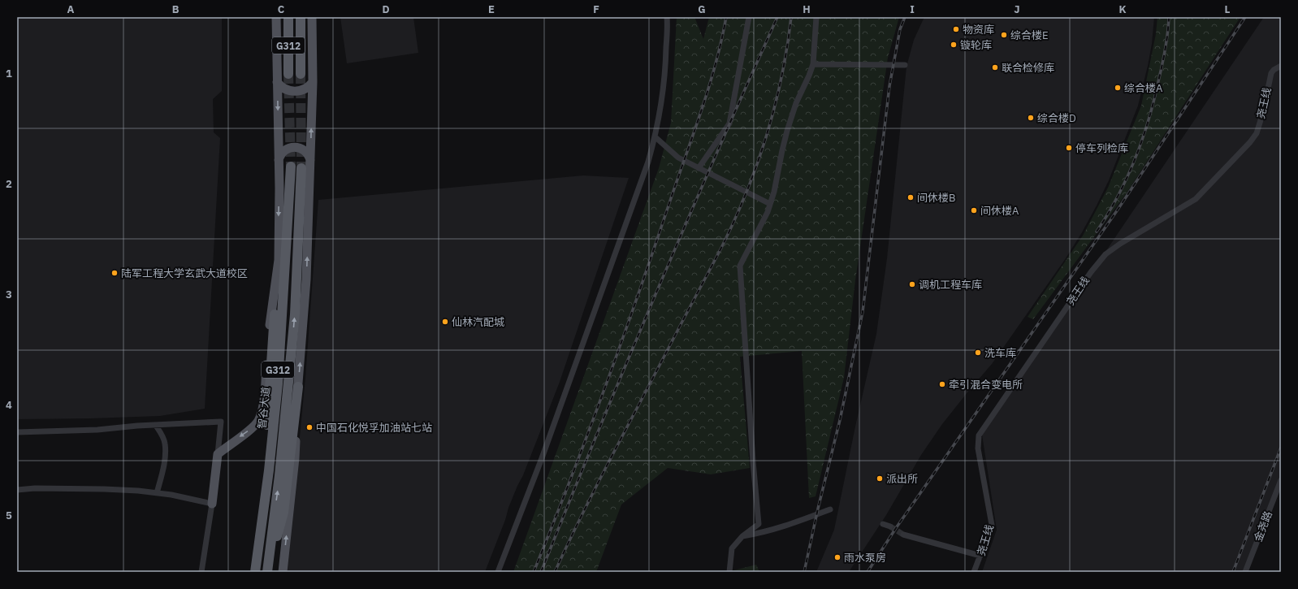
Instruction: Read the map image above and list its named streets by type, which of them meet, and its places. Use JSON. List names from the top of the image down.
{
  "streets": {
    "highway": ["G312", "智谷大道"],
    "street": ["尧王线", "金尧路"]
  },
  "places": [
    "物资库",
    "综合楼E",
    "镟轮库",
    "联合检修库",
    "综合楼A",
    "综合楼D",
    "停车列检库",
    "间休楼B",
    "间休楼A",
    "陆军工程大学玄武大道校区",
    "调机工程车库",
    "仙林汽配城",
    "洗车库",
    "牵引混合变电所",
    "中国石化悦孚加油站七站",
    "派出所",
    "雨水泵房"
  ],
  "grid": {
    "columns": [
      "A",
      "B",
      "C",
      "D",
      "E",
      "F",
      "G",
      "H",
      "I",
      "J",
      "K",
      "L"
    ],
    "rows": [
      "1",
      "2",
      "3",
      "4",
      "5"
    ]
  }
}
